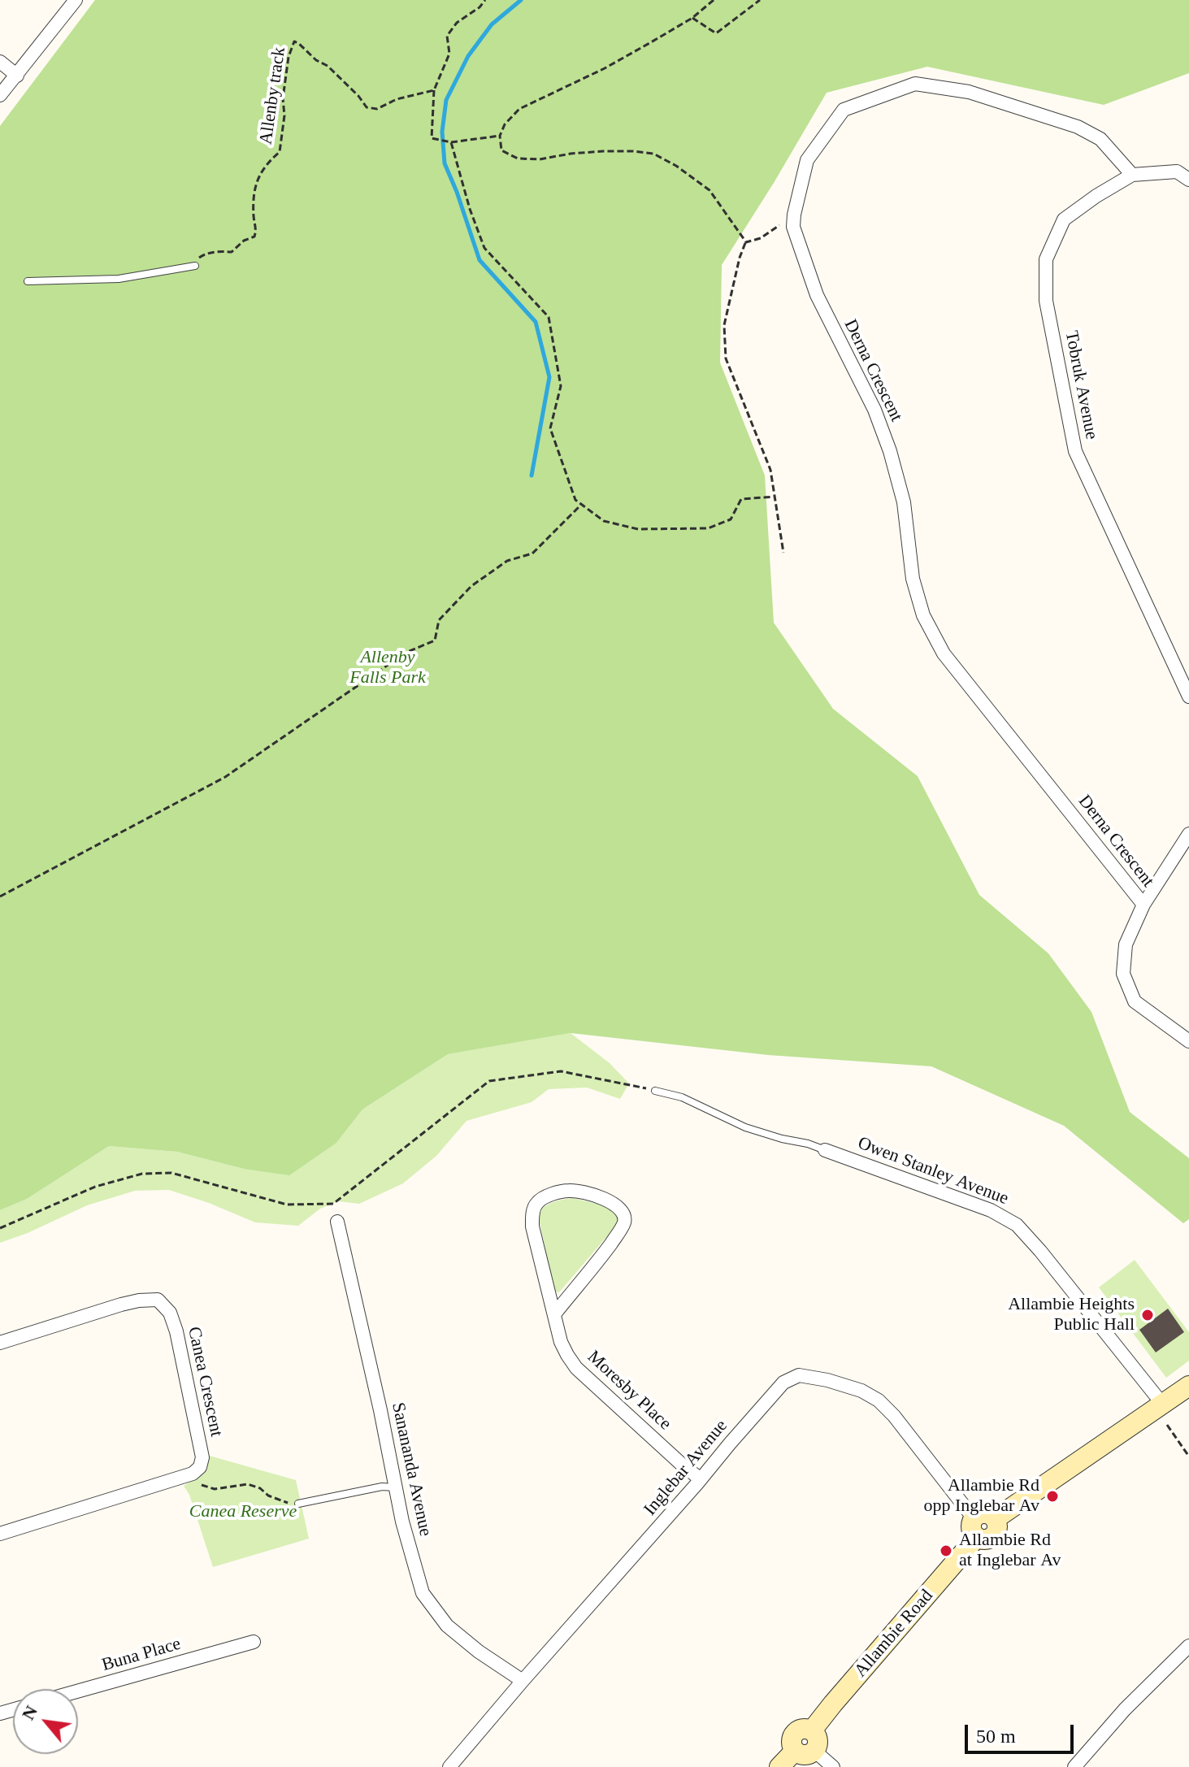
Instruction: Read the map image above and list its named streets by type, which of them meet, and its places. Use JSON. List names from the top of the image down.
{
  "streets": {
    "main road": ["Allambie Road"],
    "street": [
      "Derna Crescent",
      "Tobruk Avenue",
      "Owen Stanley Avenue",
      "Canea Crescent",
      "Moresby Place",
      "Inglebar Avenue",
      "Sanananda Avenue",
      "Buna Place"
    ],
    "path": ["Allenby track"]
  },
  "crossings": [
    ["Derna Crescent", "Tobruk Avenue"],
    ["Moresby Place", "Inglebar Avenue"],
    ["Inglebar Avenue", "Sanananda Avenue"],
    ["Inglebar Avenue", "Allambie Road"]
  ],
  "parks": ["Allenby Falls Park", "Canea Reserve"],
  "places": ["Allambie Heights Public Hall", "Allambie Rd opp Inglebar Av", "Allambie Rd at Inglebar Av"],
  "scale_bar": "50 m",
  "north": "top left"
}
